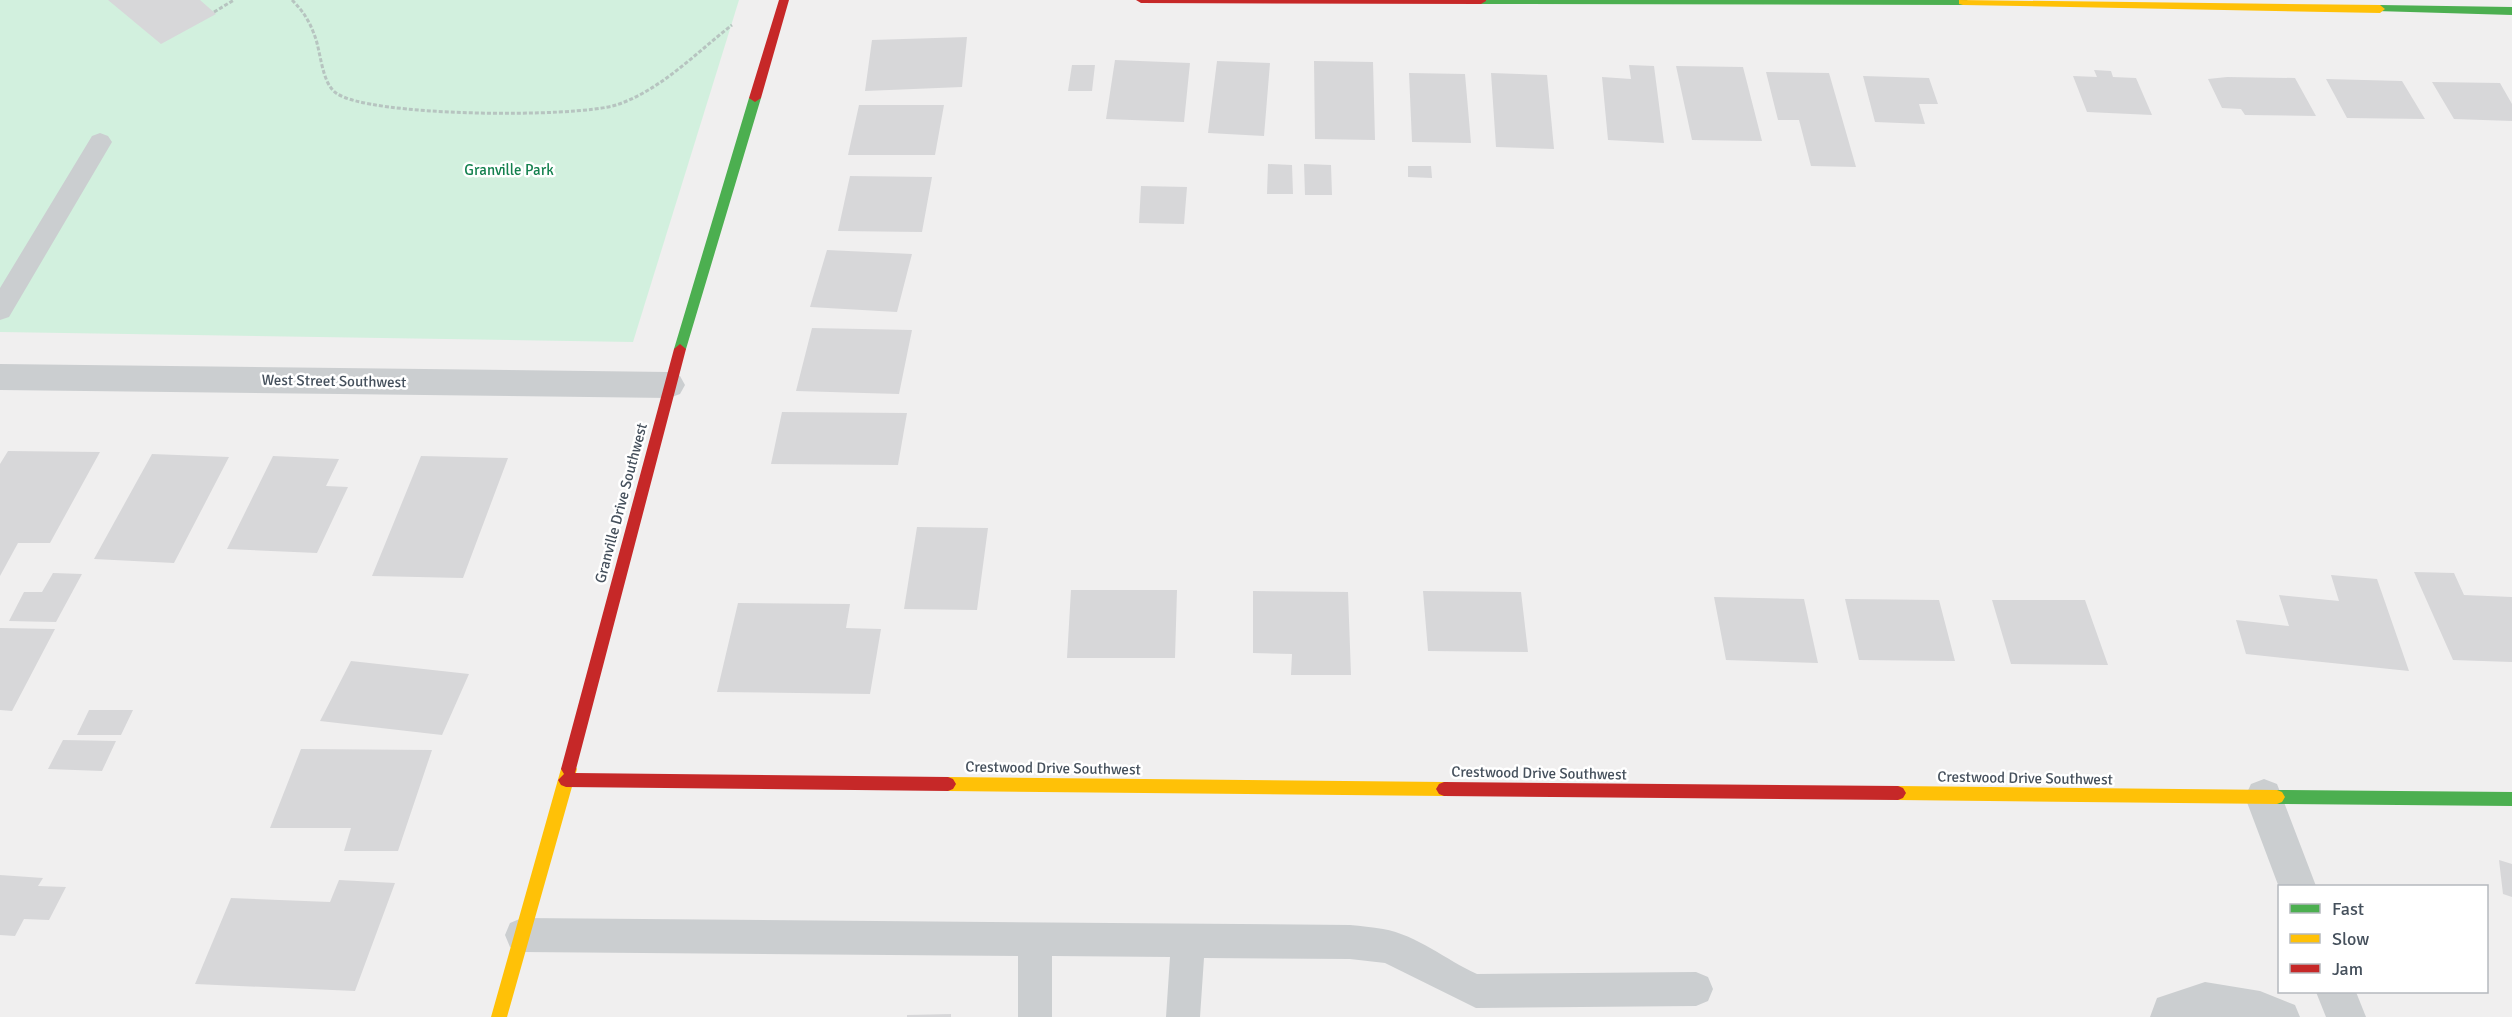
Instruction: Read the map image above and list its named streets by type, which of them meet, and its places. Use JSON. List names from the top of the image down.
{
  "streets": {
    "street": ["West Street Southwest", "Granville Drive Southwest", "Crestwood Drive Southwest"]
  },
  "crossings": [
    ["West Street Southwest", "Granville Drive Southwest"],
    ["Granville Drive Southwest", "Crestwood Drive Southwest"]
  ],
  "parks": ["Granville Park"],
  "legend": ["Fast", "Slow", "Jam"]
}
